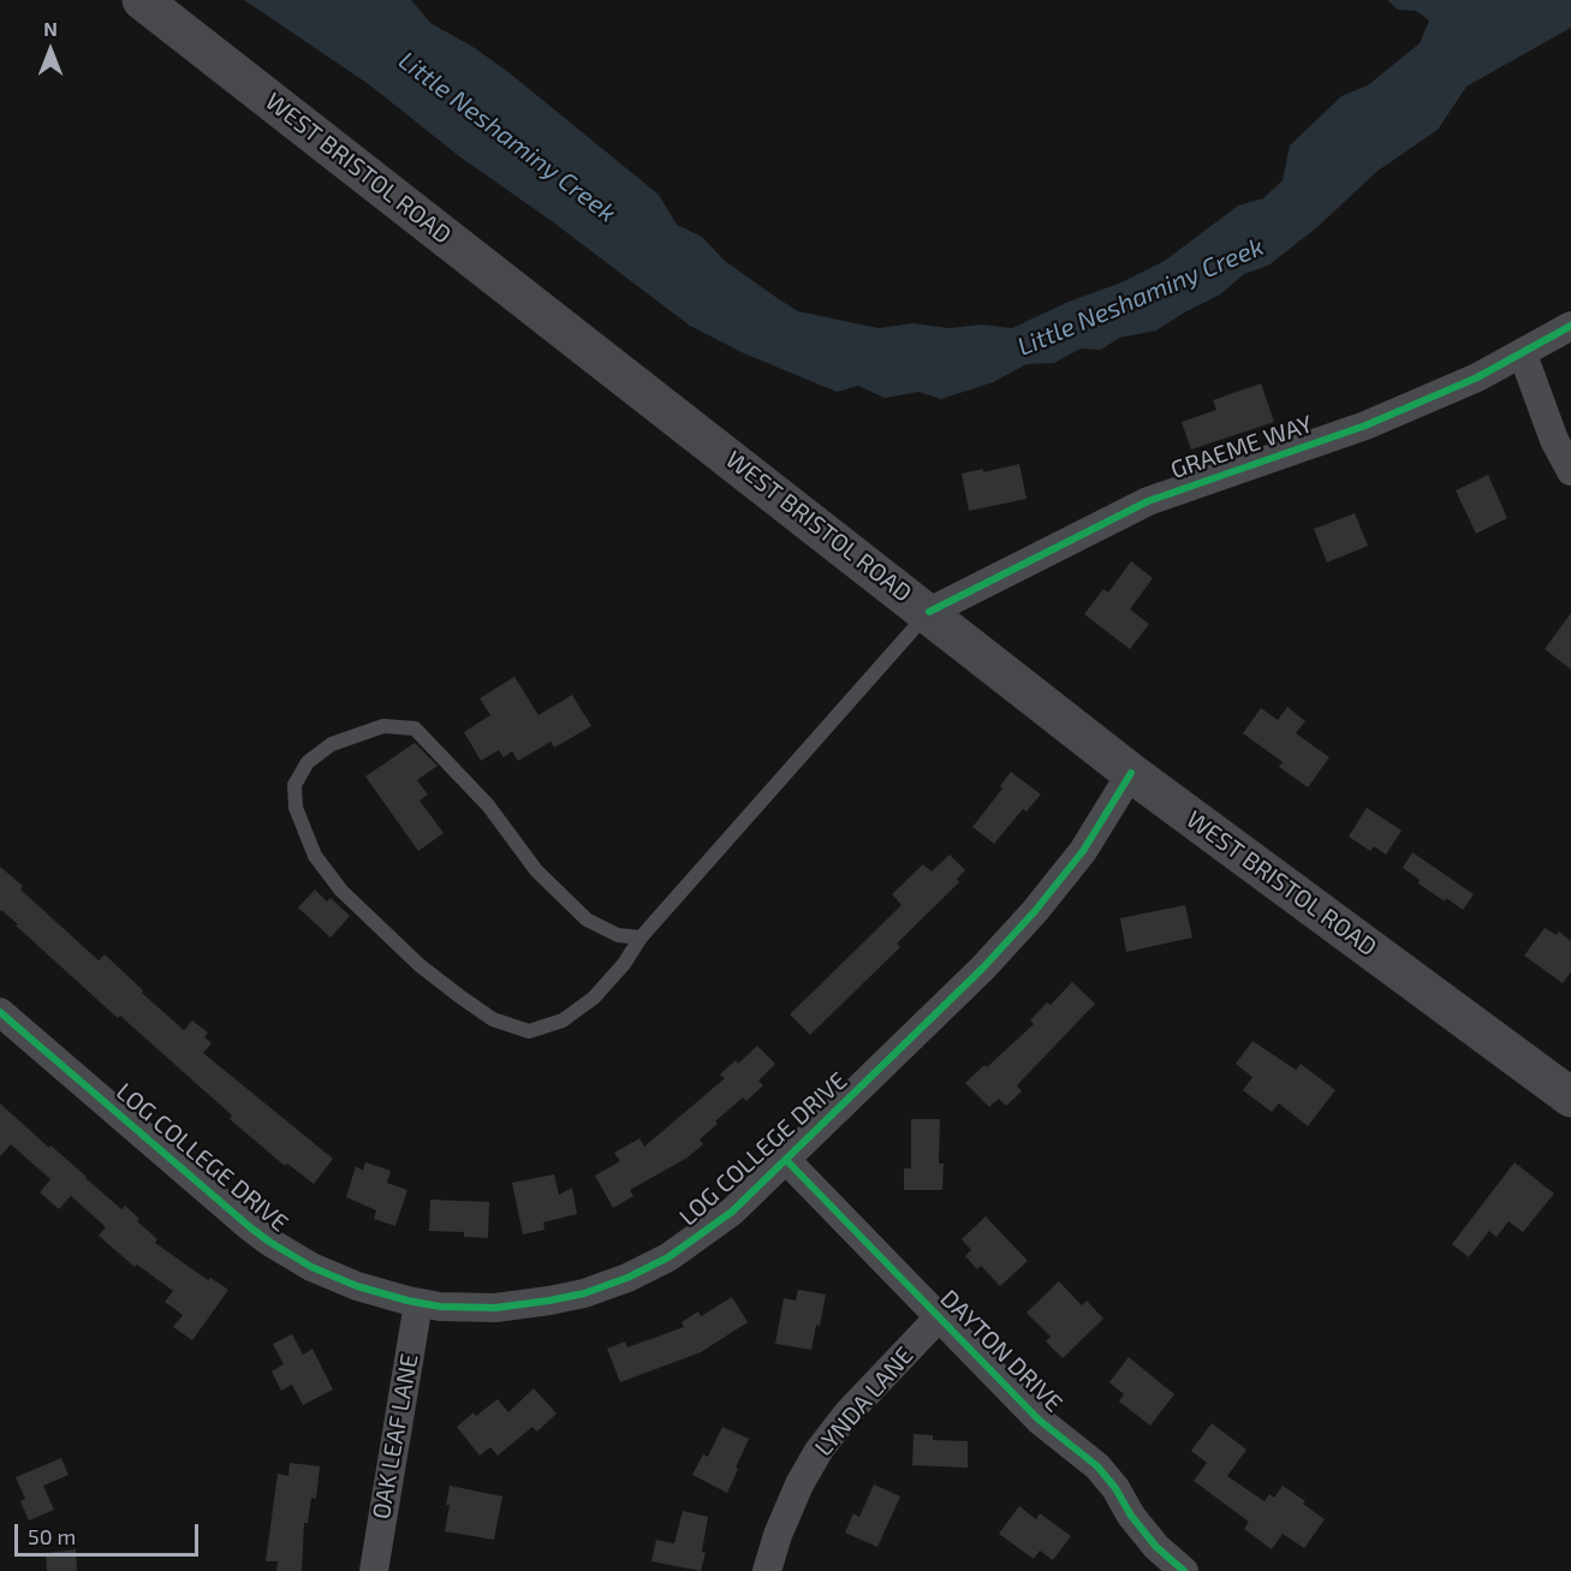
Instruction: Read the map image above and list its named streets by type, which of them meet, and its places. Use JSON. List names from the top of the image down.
{
  "streets": {
    "main road": ["WEST BRISTOL ROAD"],
    "street": [
      "GRAEME WAY",
      "LOG COLLEGE DRIVE",
      "DAYTON DRIVE",
      "LYNDA LANE",
      "OAK LEAF LANE"
    ]
  },
  "crossings": [
    ["WEST BRISTOL ROAD", "GRAEME WAY"],
    ["WEST BRISTOL ROAD", "LOG COLLEGE DRIVE"],
    ["LOG COLLEGE DRIVE", "DAYTON DRIVE"],
    ["LOG COLLEGE DRIVE", "OAK LEAF LANE"],
    ["DAYTON DRIVE", "LYNDA LANE"]
  ],
  "water": ["Little Neshaminy Creek"],
  "scale_bar": "50 m",
  "north": "top"
}
